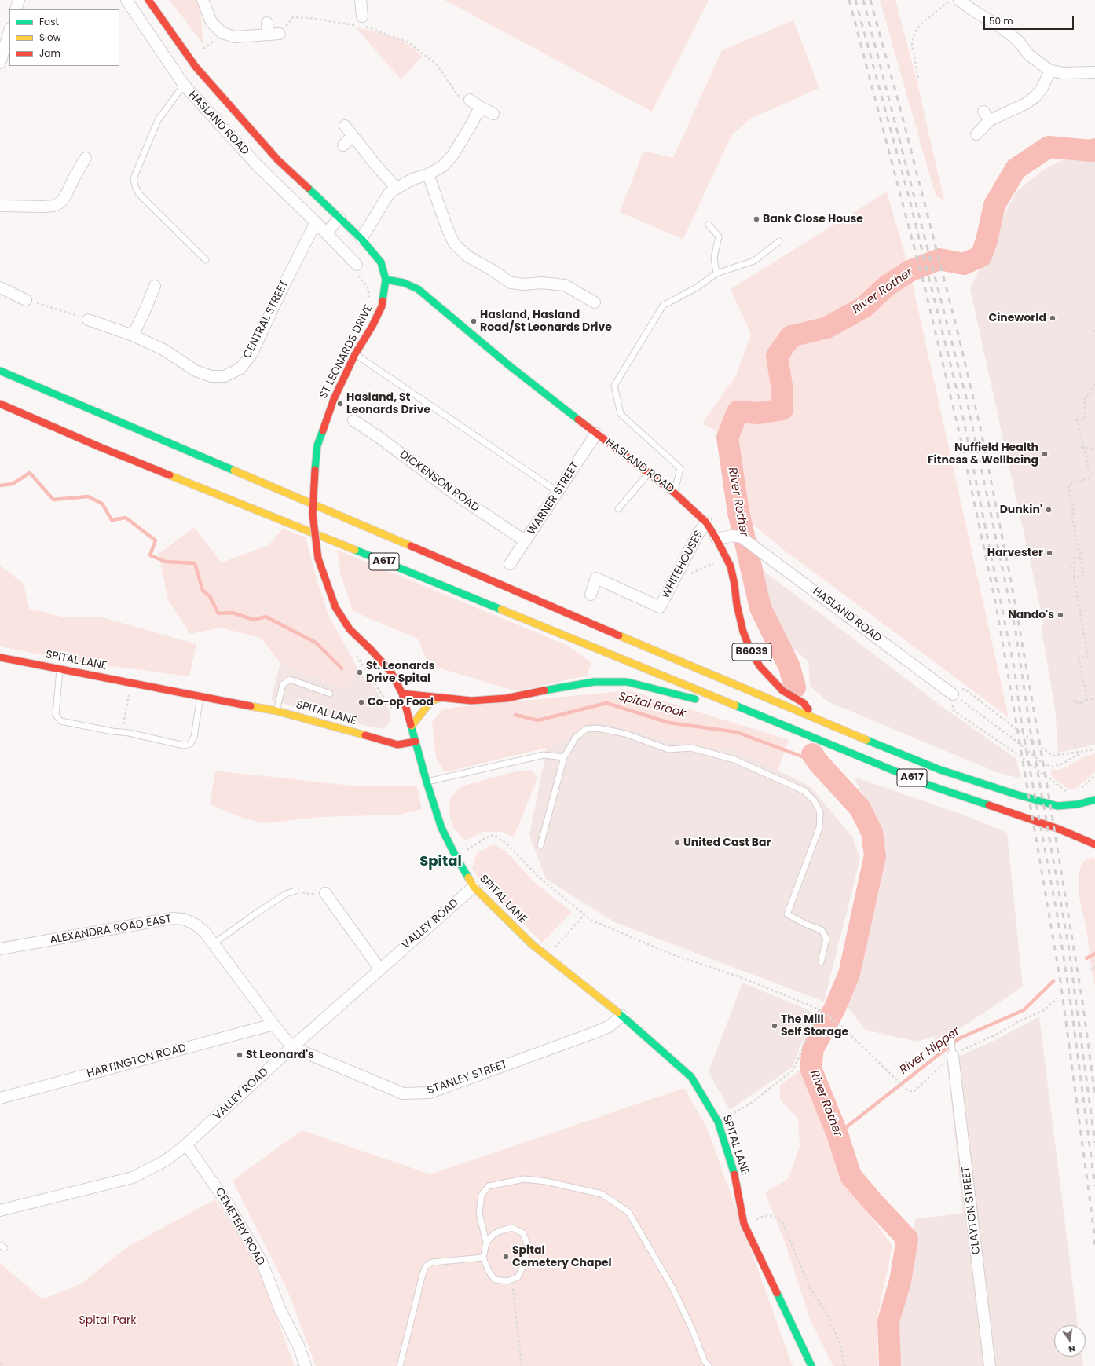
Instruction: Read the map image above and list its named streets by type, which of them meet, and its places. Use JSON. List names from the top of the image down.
{
  "streets": {
    "main road": [
      "HASLAND ROAD",
      "ST LEONARDS DRIVE",
      "A617",
      "B6039",
      "SPITAL LANE"
    ],
    "street": [
      "CENTRAL STREET",
      "DICKENSON ROAD",
      "WARNER STREET",
      "WHITEHOUSES",
      "VALLEY ROAD",
      "ALEXANDRA ROAD EAST",
      "HARTINGTON ROAD",
      "STANLEY STREET",
      "CLAYTON STREET",
      "CEMETERY ROAD"
    ]
  },
  "crossings": [
    ["HASLAND ROAD", "CENTRAL STREET"],
    ["HASLAND ROAD", "ST LEONARDS DRIVE"],
    ["HASLAND ROAD", "WARNER STREET"],
    ["HASLAND ROAD", "WHITEHOUSES"],
    ["HASLAND ROAD", "B6039"],
    ["ST LEONARDS DRIVE", "SPITAL LANE"],
    ["DICKENSON ROAD", "WARNER STREET"],
    ["A617", "B6039"],
    ["SPITAL LANE", "VALLEY ROAD"],
    ["SPITAL LANE", "STANLEY STREET"],
    ["VALLEY ROAD", "ALEXANDRA ROAD EAST"],
    ["VALLEY ROAD", "STANLEY STREET"],
    ["VALLEY ROAD", "CEMETERY ROAD"],
    ["ALEXANDRA ROAD EAST", "HARTINGTON ROAD"],
    ["ALEXANDRA ROAD EAST", "STANLEY STREET"]
  ],
  "districts": ["Spital"],
  "water": ["River Rother", "Spital Brook", "River Hipper"],
  "parks": ["Spital Park"],
  "places": [
    "Bank Close House",
    "Cineworld",
    "Hasland, Hasland Road/St Leonards Drive",
    "Hasland, St Leonards Drive",
    "Nuffield Health Fitness & Wellbeing",
    "Dunkin'",
    "Harvester",
    "Nando's",
    "St. Leonards Drive Spital",
    "Co-op Food",
    "United Cast Bar",
    "The Mill Self Storage",
    "St Leonard's",
    "Spital Cemetery Chapel"
  ],
  "legend": ["Fast", "Slow", "Jam"],
  "scale_bar": "50 m",
  "north": "bottom"
}
